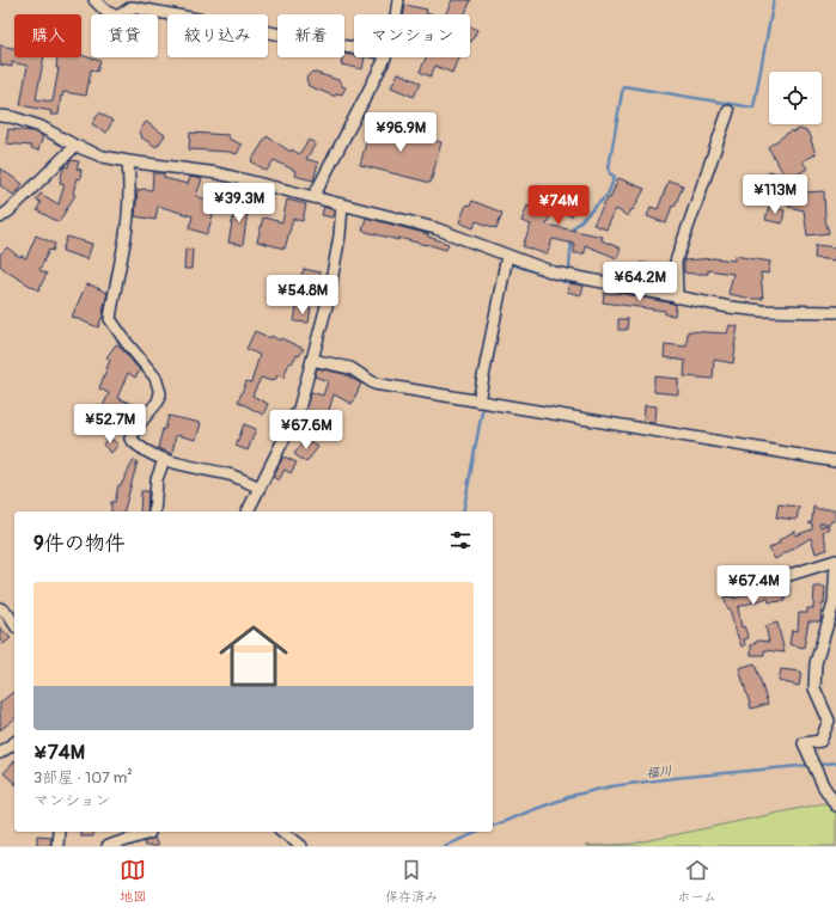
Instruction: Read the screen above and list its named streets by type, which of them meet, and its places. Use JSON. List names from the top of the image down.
{
  "water": ["福川"],
  "page": {
    "chip": [
      "購入",
      "賃貸",
      "絞り込み",
      "新着",
      "マンション"
    ],
    "price": [
      "¥96.9M",
      "¥113M",
      "¥39.3M",
      "¥74M",
      "¥64.2M",
      "¥54.8M",
      "¥52.7M",
      "¥67.6M",
      "¥67.4M"
    ],
    "heading": "9件の物件",
    "list": [
      {
        "name": "¥74M",
        "note": "3部屋 · 107 m² · マンション"
      }
    ],
    "tabs": ["地図", "保存済み", "ホーム"]
  }
}
